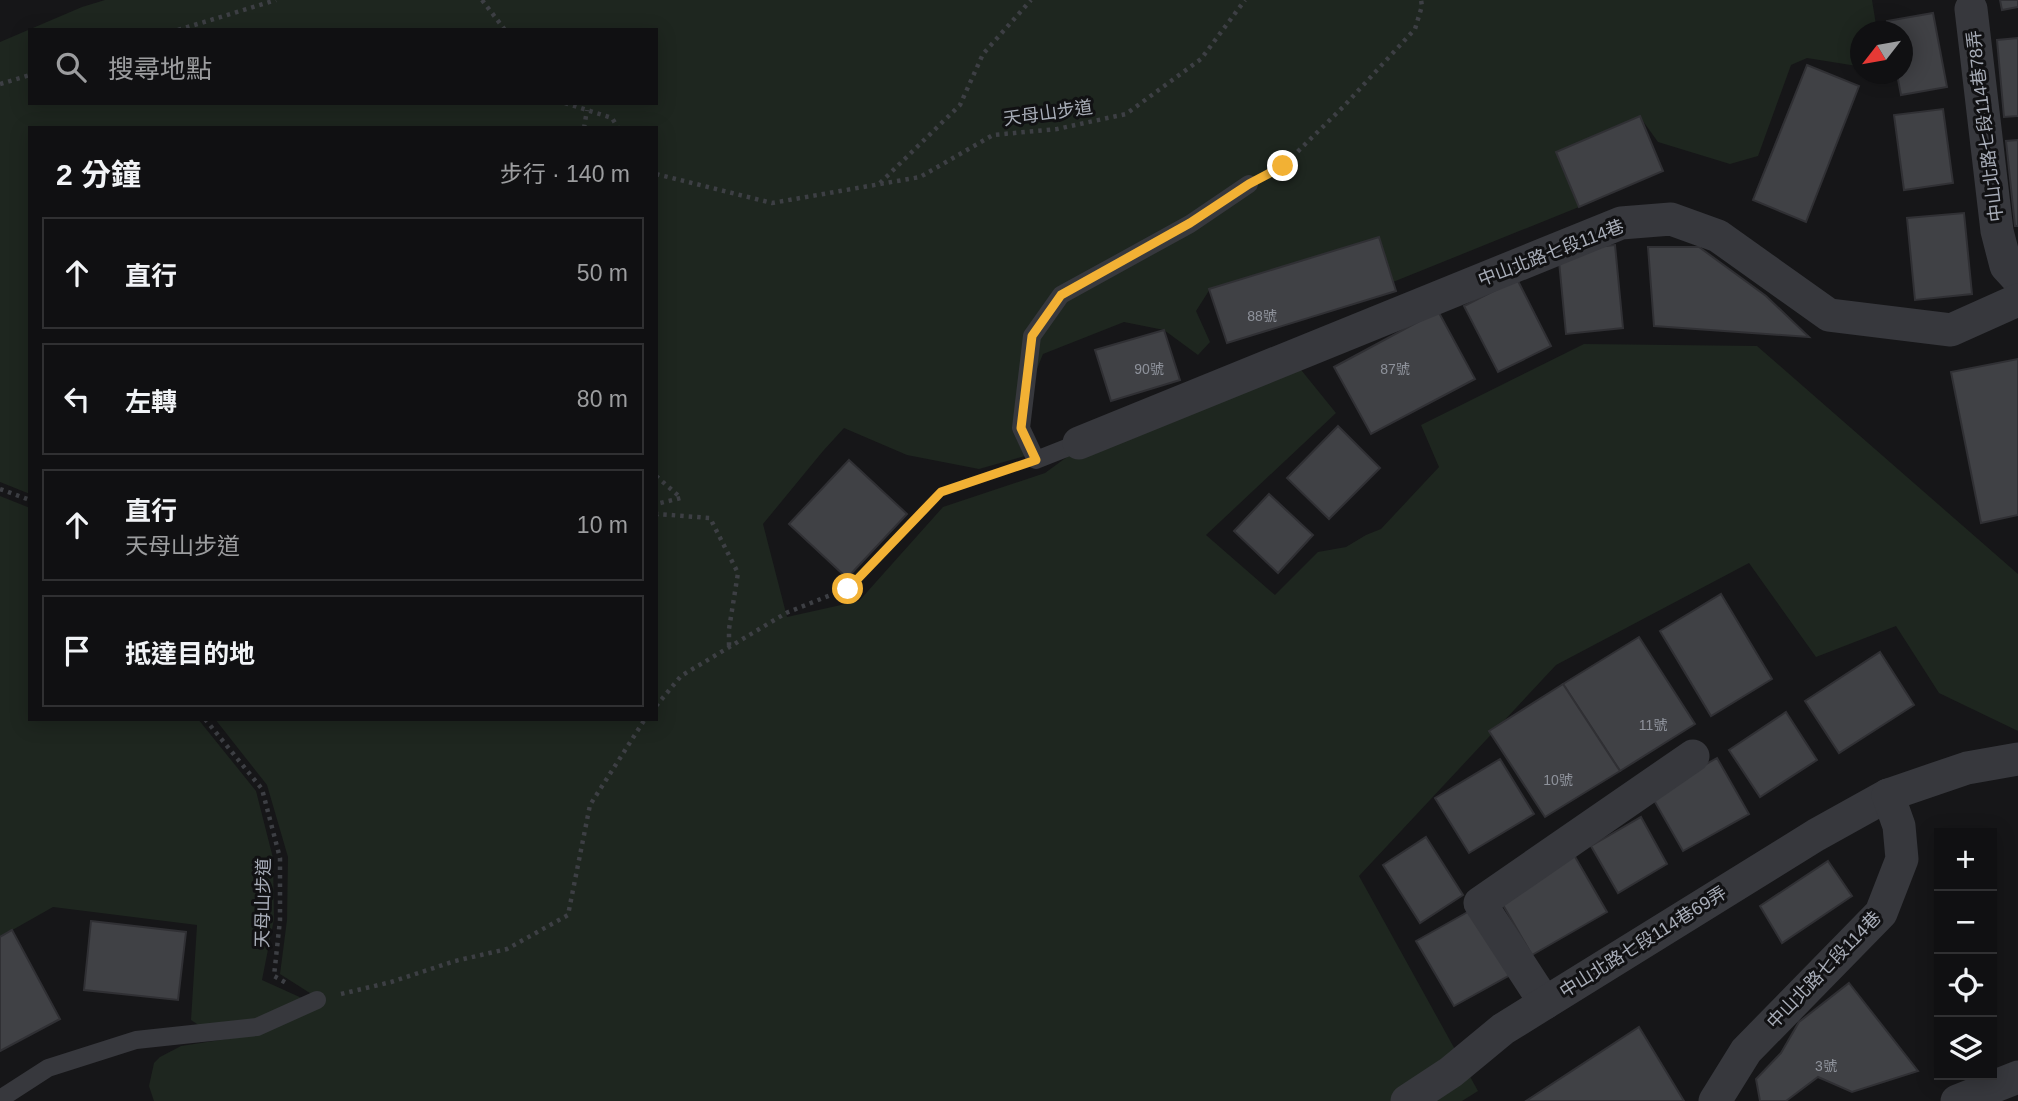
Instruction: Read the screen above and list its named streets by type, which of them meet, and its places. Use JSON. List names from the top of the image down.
{
  "streets": {
    "street": ["中山北路七段114巷78弄", "中山北路七段114巷", "中山北路七段114巷69弄"],
    "path": ["天母山步道"]
  },
  "crossings": [
    ["中山北路七段114巷", "中山北路七段114巷69弄"]
  ],
  "house_numbers": [
    "88號",
    "90號",
    "87號",
    "11號",
    "10號",
    "3號"
  ],
  "north": "bottom left",
  "page": {
    "search": "搜尋地點",
    "heading": ["2 分鐘", "步行 · 140 m"],
    "list": [
      ["直行", "50 m"],
      ["左轉", "80 m"],
      ["直行", "天母山步道", "10 m"],
      "抵達目的地"
    ],
    "map_buttons": ["+", "−"]
  }
}
